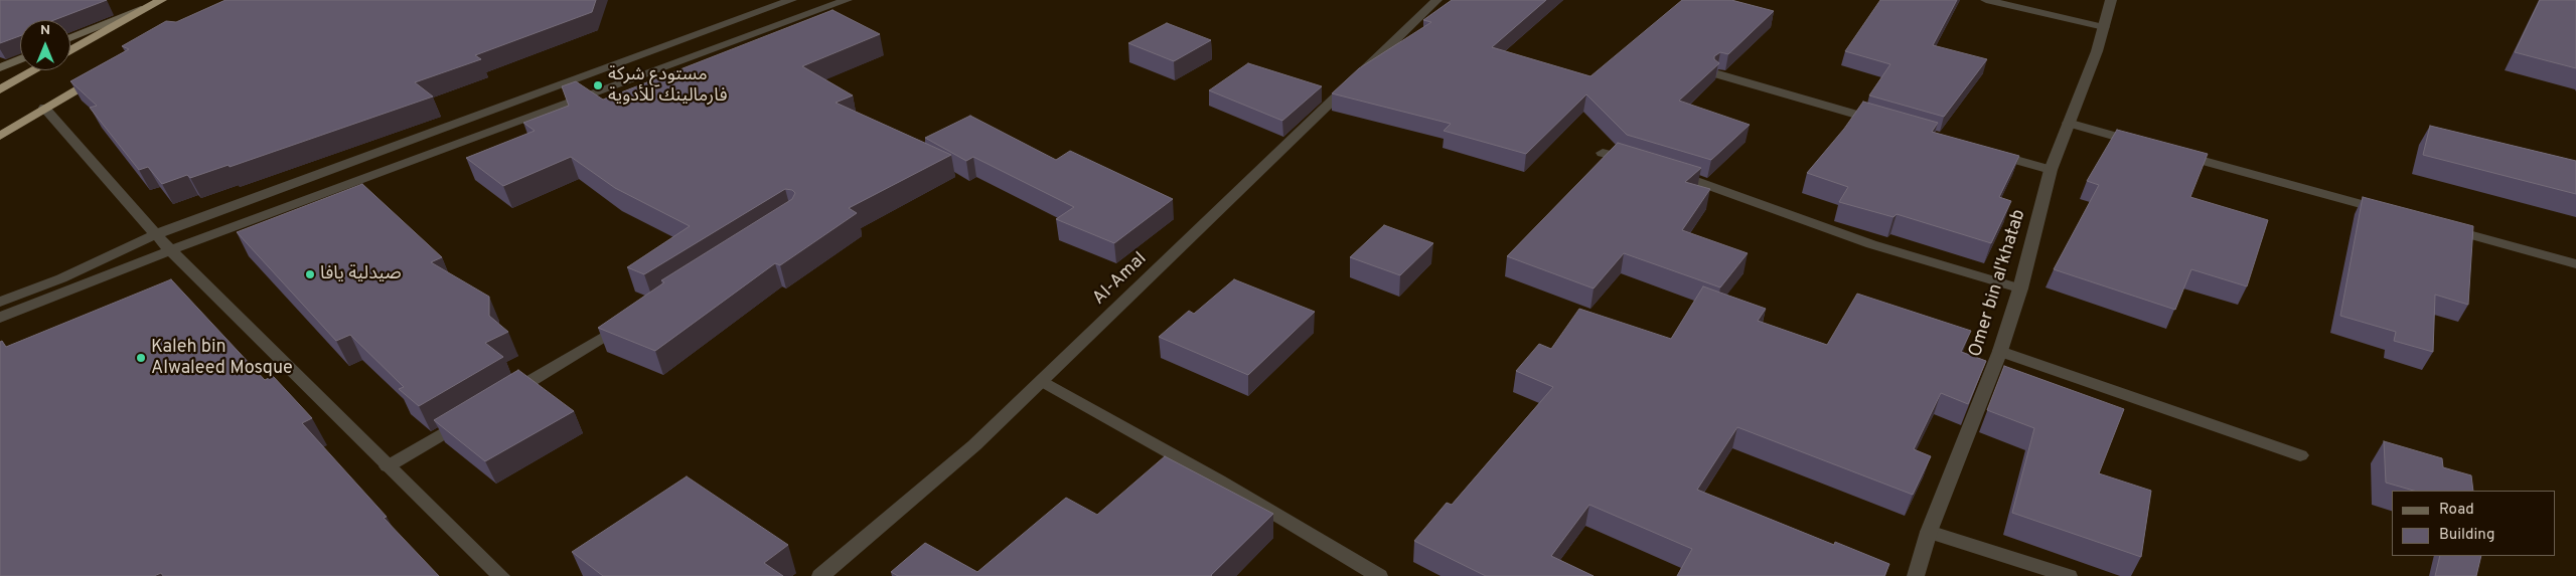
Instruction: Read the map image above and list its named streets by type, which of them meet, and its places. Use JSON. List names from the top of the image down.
{
  "streets": {
    "street": ["Al-Amal", "Omer bin al'khatab"]
  },
  "places": ["مستودع شركة فارمالينك للأدوية", "صيدلية يافا", "Kaleh bin Alwaleed Mosque"],
  "legend": ["Road", "Building"],
  "north": "top"
}
